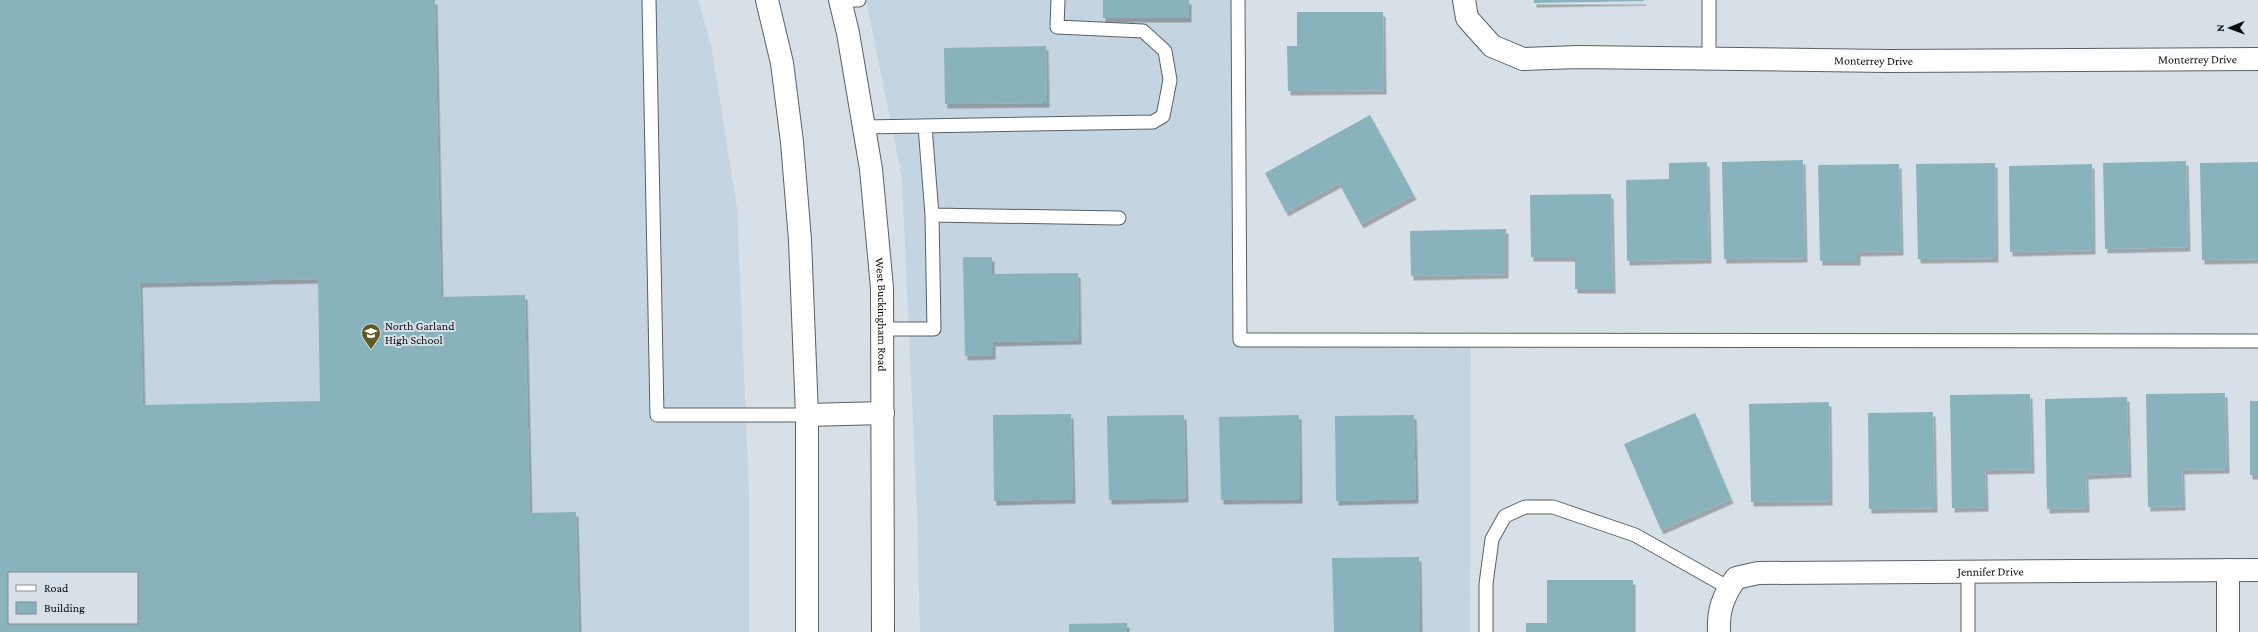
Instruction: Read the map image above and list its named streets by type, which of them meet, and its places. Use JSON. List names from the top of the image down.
{
  "streets": {
    "street": ["Monterrey Drive", "West Buckingham Road", "Jennifer Drive"]
  },
  "places": {
    "school or university": ["North Garland High School"]
  },
  "legend": ["Road", "Building"],
  "north": "left"
}
